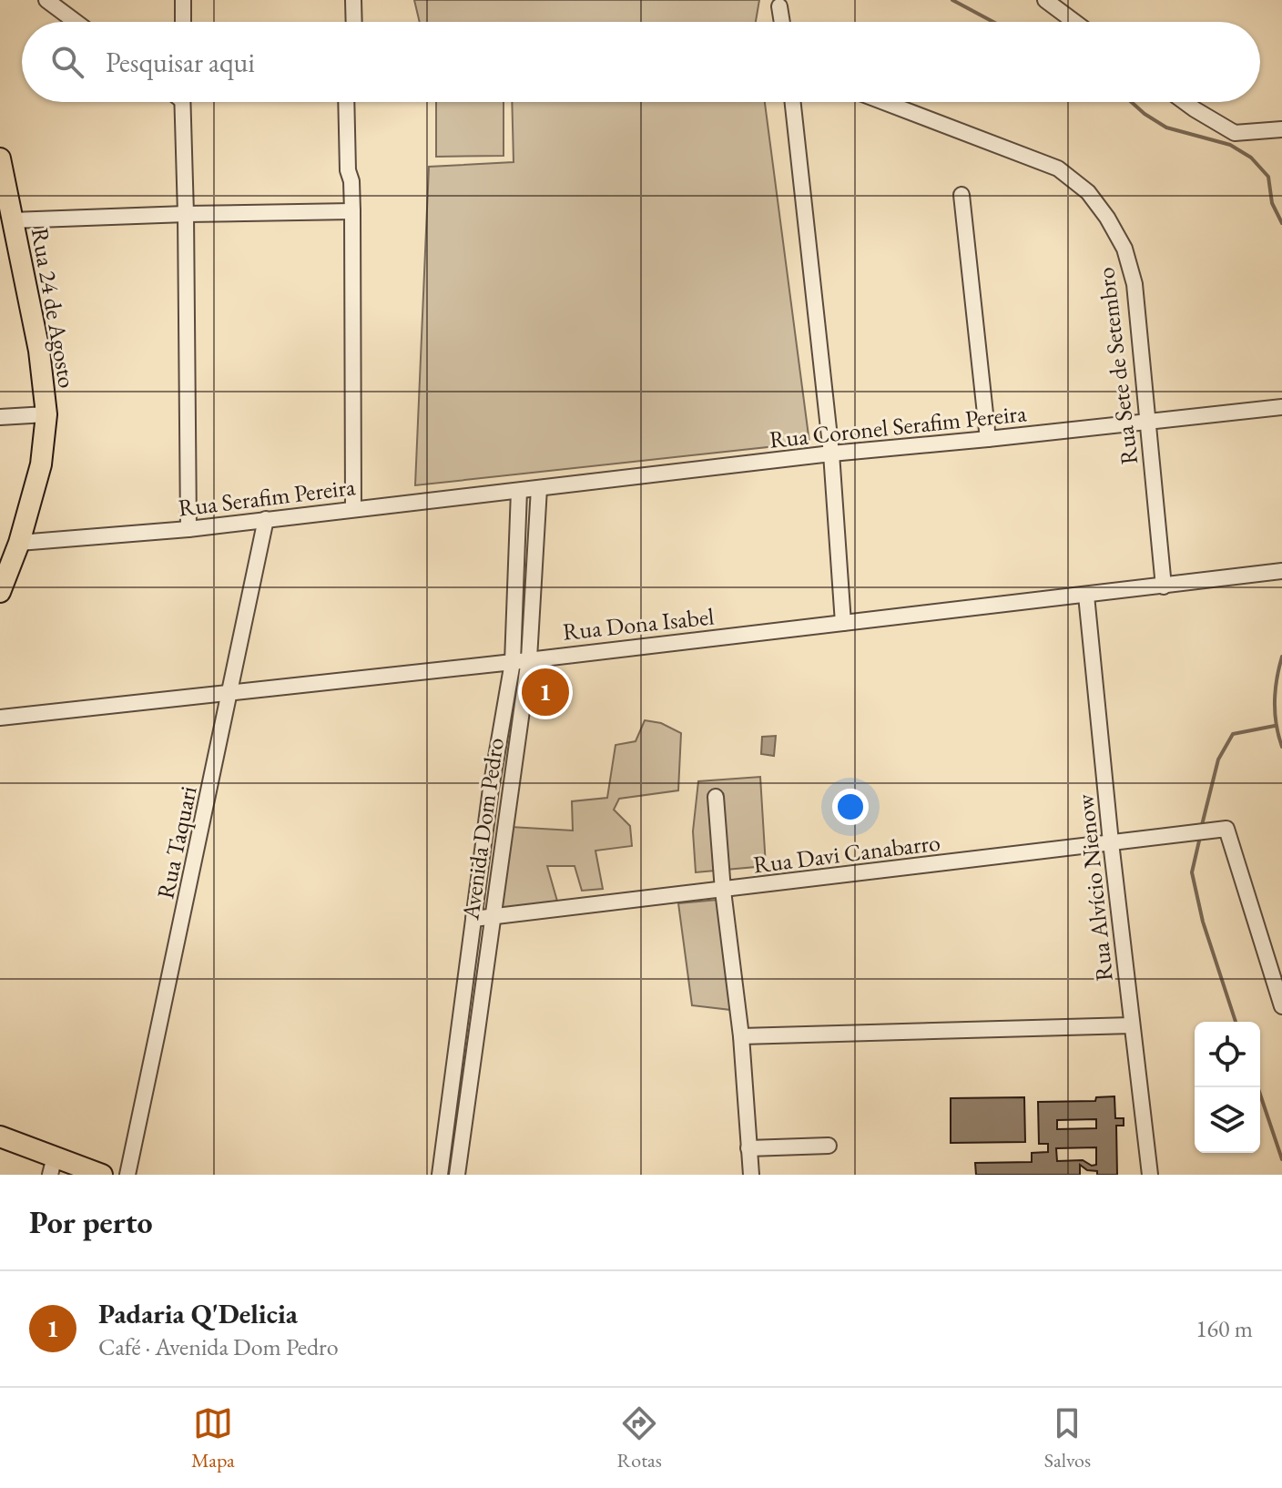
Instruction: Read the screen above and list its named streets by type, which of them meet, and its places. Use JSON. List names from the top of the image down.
{
  "streets": {
    "main road": ["Rua 24 de Agosto"],
    "street": [
      "Rua Sete de Setembro",
      "Rua Coronel Serafim Pereira",
      "Rua Serafim Pereira",
      "Rua Dona Isabel",
      "Avenida Dom Pedro",
      "Rua Taquari",
      "Rua Davi Canabarro",
      "Rua Alvício Nienow"
    ]
  },
  "crossings": [
    ["Rua 24 de Agosto", "Rua Serafim Pereira"],
    ["Rua Sete de Setembro", "Rua Coronel Serafim Pereira"],
    ["Rua Sete de Setembro", "Rua Dona Isabel"],
    ["Rua Coronel Serafim Pereira", "Rua Serafim Pereira"],
    ["Rua Coronel Serafim Pereira", "Avenida Dom Pedro"],
    ["Rua Serafim Pereira", "Avenida Dom Pedro"],
    ["Rua Serafim Pereira", "Rua Taquari"],
    ["Rua Dona Isabel", "Avenida Dom Pedro"],
    ["Rua Dona Isabel", "Rua Taquari"],
    ["Rua Dona Isabel", "Rua Alvício Nienow"],
    ["Avenida Dom Pedro", "Rua Davi Canabarro"],
    ["Rua Davi Canabarro", "Rua Alvício Nienow"]
  ],
  "page": {
    "search": "Pesquisar aqui",
    "pins": "1",
    "heading": "Por perto",
    "list": [
      {
        "mark": "1",
        "name": "Padaria Q'Delicia",
        "note": "Café · Avenida Dom Pedro",
        "value": "160 m"
      }
    ],
    "nav": ["Mapa", "Rotas", "Salvos"]
  }
}
